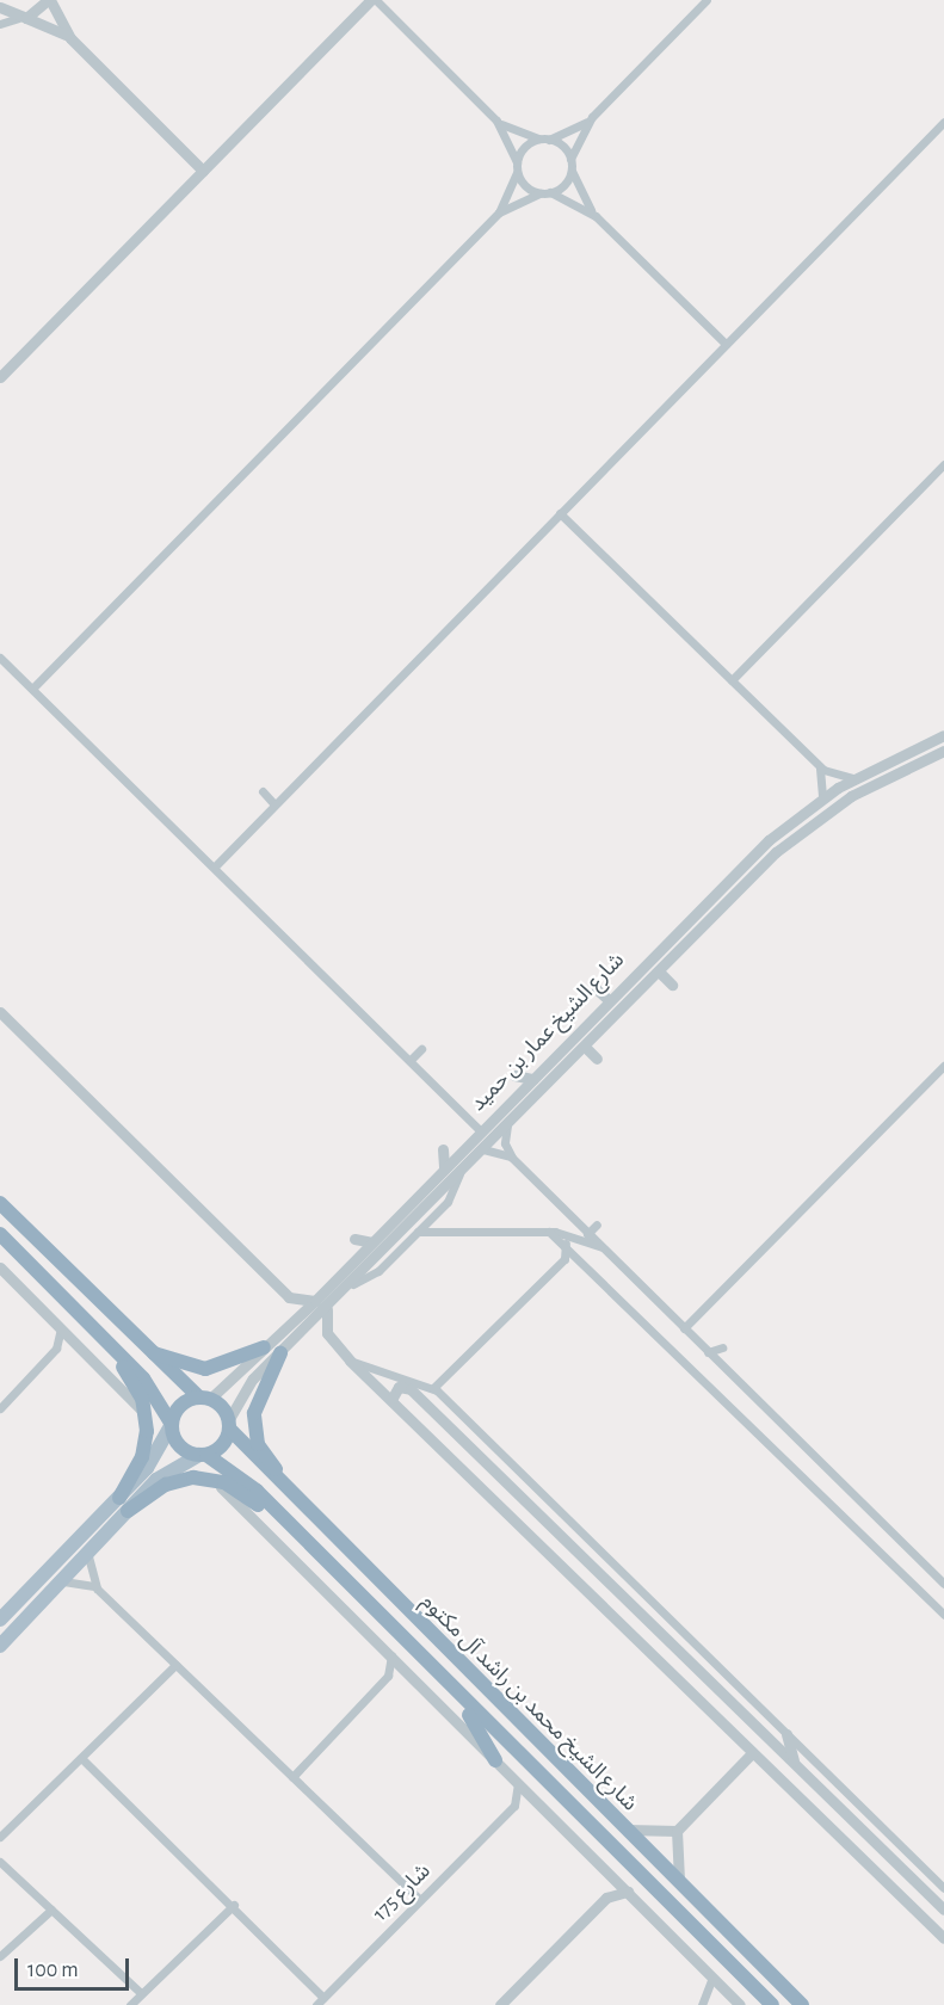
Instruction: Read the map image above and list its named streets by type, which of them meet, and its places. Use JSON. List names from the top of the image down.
{
  "streets": {
    "highway": ["شارع الشيخ محمد بن راشد آل مكتوم"],
    "street": ["شارع الشيخ عمار بن حميد", "شارع 175"]
  },
  "crossings": [
    ["شارع الشيخ عمار بن حميد", "شارع الشيخ محمد بن راشد آل مكتوم"]
  ],
  "scale_bar": "100 m"
}
